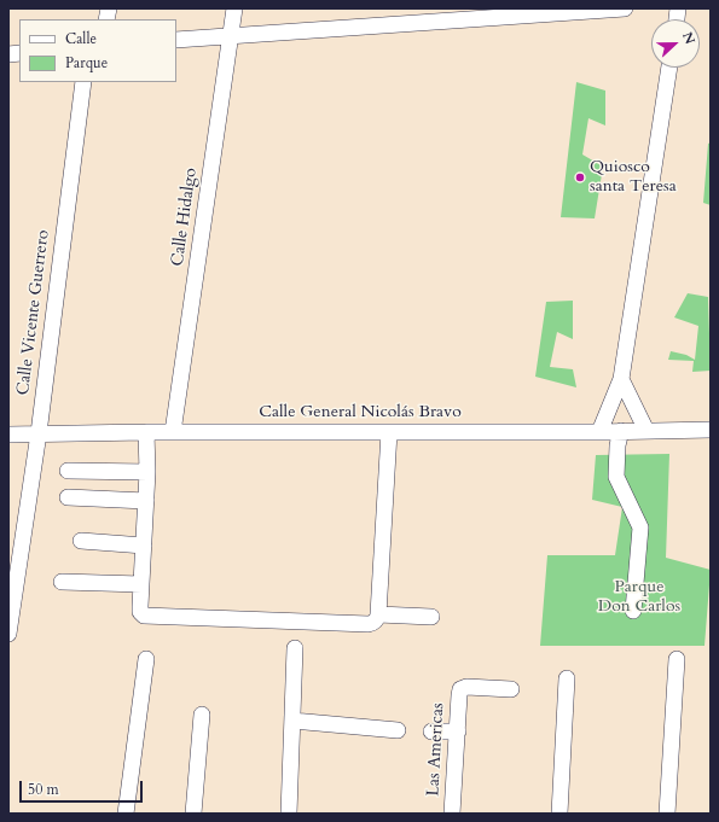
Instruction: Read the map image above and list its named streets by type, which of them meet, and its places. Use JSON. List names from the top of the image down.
{
  "streets": {
    "street": [
      "Calle Hidalgo",
      "Calle Vicente Guerrero",
      "Calle General Nicolás Bravo",
      "Las Americas"
    ]
  },
  "crossings": [
    ["Calle Hidalgo", "Calle General Nicolás Bravo"],
    ["Calle Vicente Guerrero", "Calle General Nicolás Bravo"]
  ],
  "parks": ["Parque Don Carlos"],
  "places": ["Quiosco santa Teresa"],
  "legend": ["Calle", "Parque"],
  "scale_bar": "50 m",
  "north": "right"
}
